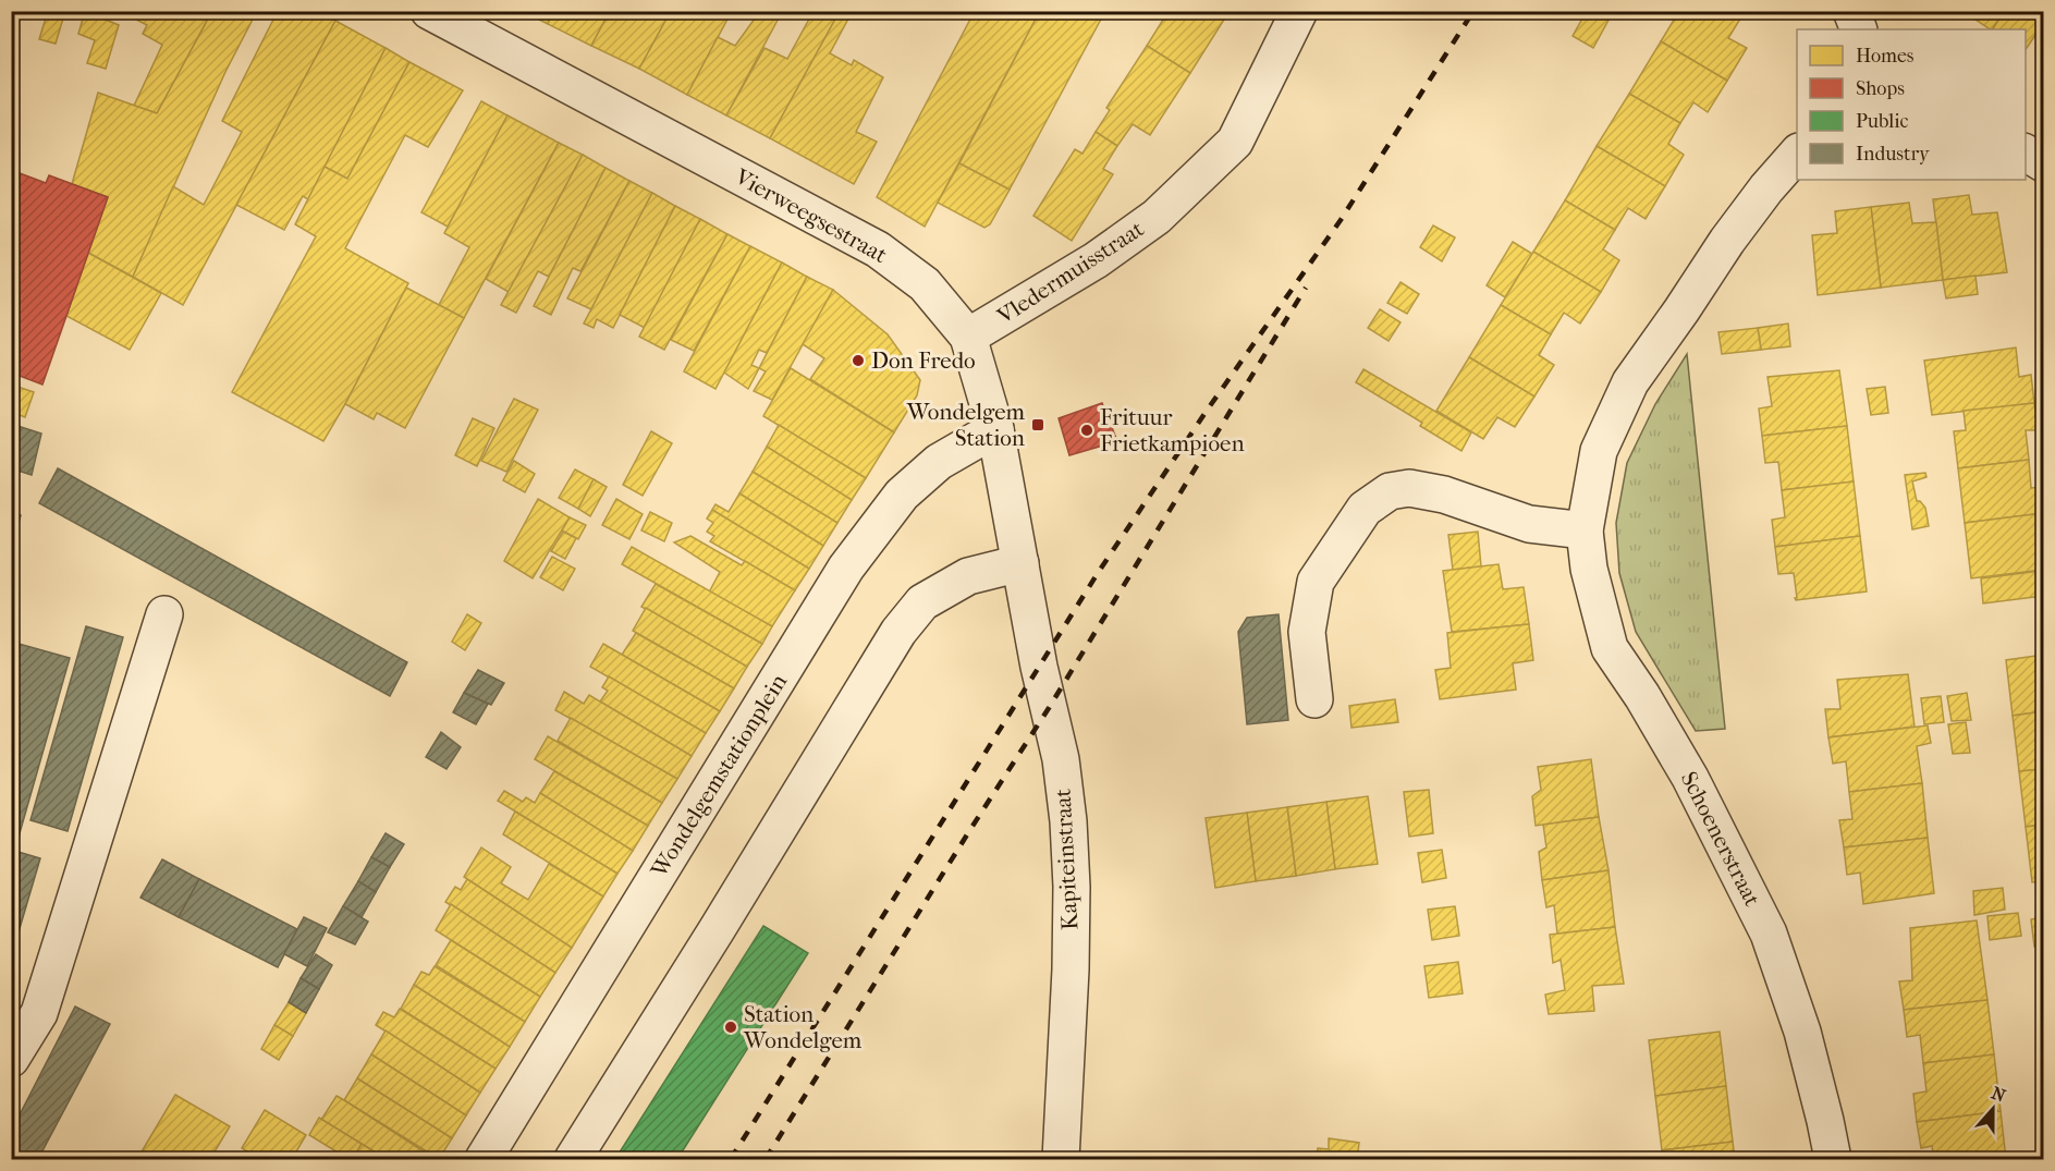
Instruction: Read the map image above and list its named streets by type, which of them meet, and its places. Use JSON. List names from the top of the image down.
{
  "streets": {
    "street": [
      "Vierweegsestraat",
      "Vledermuisstraat",
      "Wondelgemstationplein",
      "Schoenerstraat",
      "Kapiteinstraat"
    ]
  },
  "crossings": [
    ["Vierweegsestraat", "Vledermuisstraat"],
    ["Vierweegsestraat", "Wondelgemstationplein"],
    ["Vierweegsestraat", "Kapiteinstraat"]
  ],
  "places": {
    "other": ["Don Fredo", "Frituur Frietkampioen", "Station Wondelgem"],
    "transit": ["Wondelgem Station"]
  },
  "legend": [
    "Homes",
    "Shops",
    "Public",
    "Industry"
  ],
  "north": "top"
}
